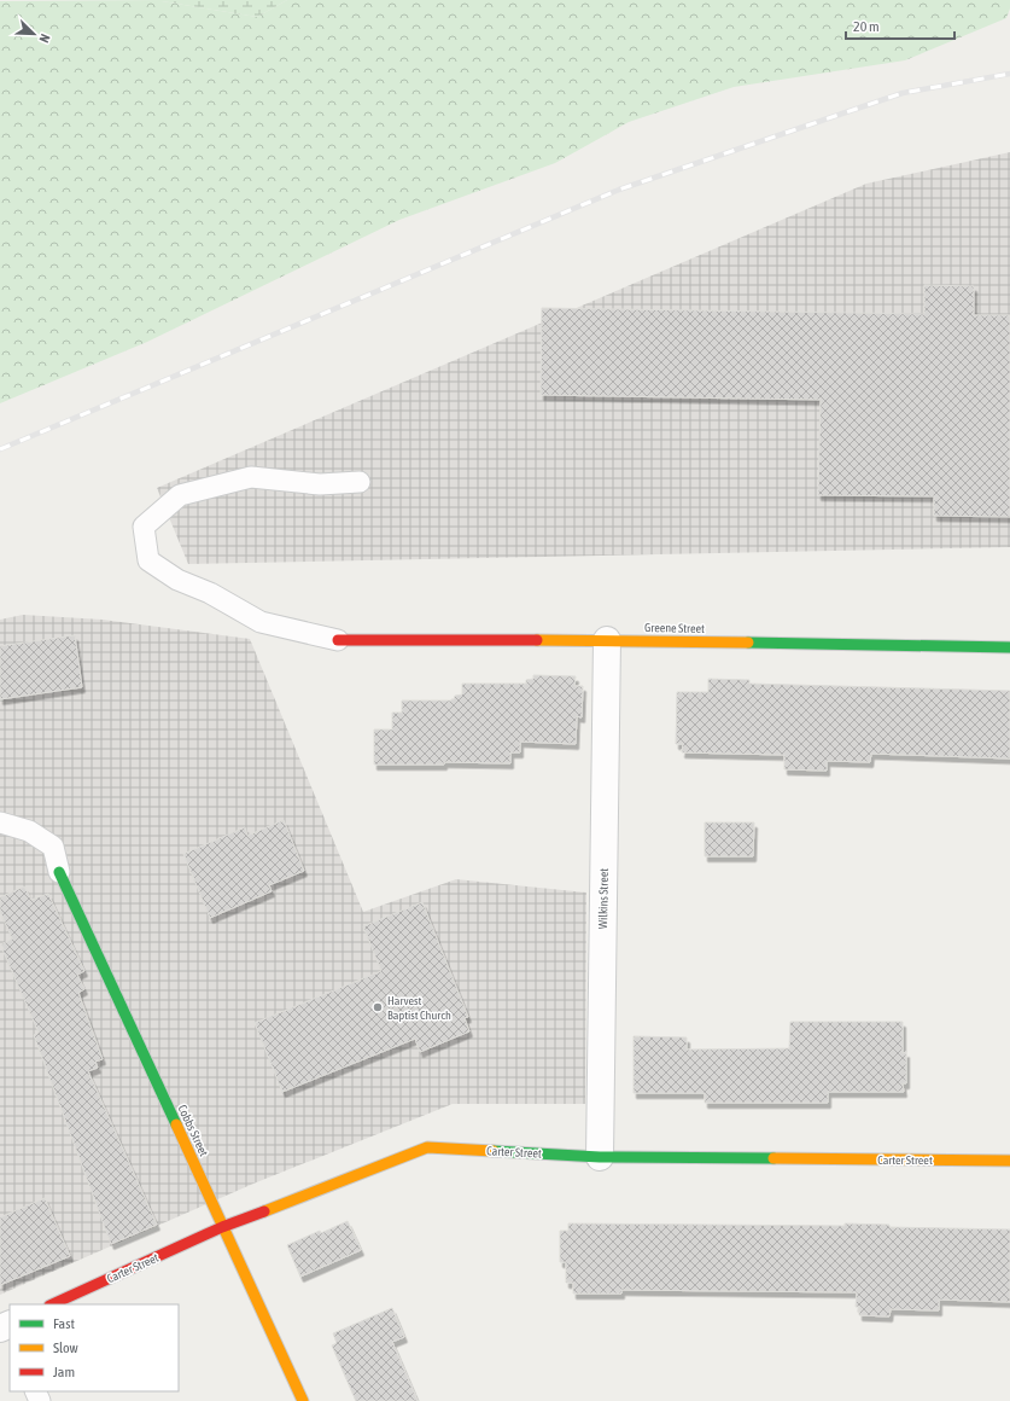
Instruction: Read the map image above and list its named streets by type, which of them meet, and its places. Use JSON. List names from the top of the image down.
{
  "streets": {
    "street": [
      "Greene Street",
      "Wilkins Street",
      "Cobbs Street",
      "Carter Street"
    ]
  },
  "crossings": [
    ["Greene Street", "Wilkins Street"],
    ["Wilkins Street", "Carter Street"],
    ["Cobbs Street", "Carter Street"]
  ],
  "places": ["Harvest Baptist Church"],
  "legend": ["Fast", "Slow", "Jam"],
  "scale_bar": "20 m",
  "north": "bottom right"
}
